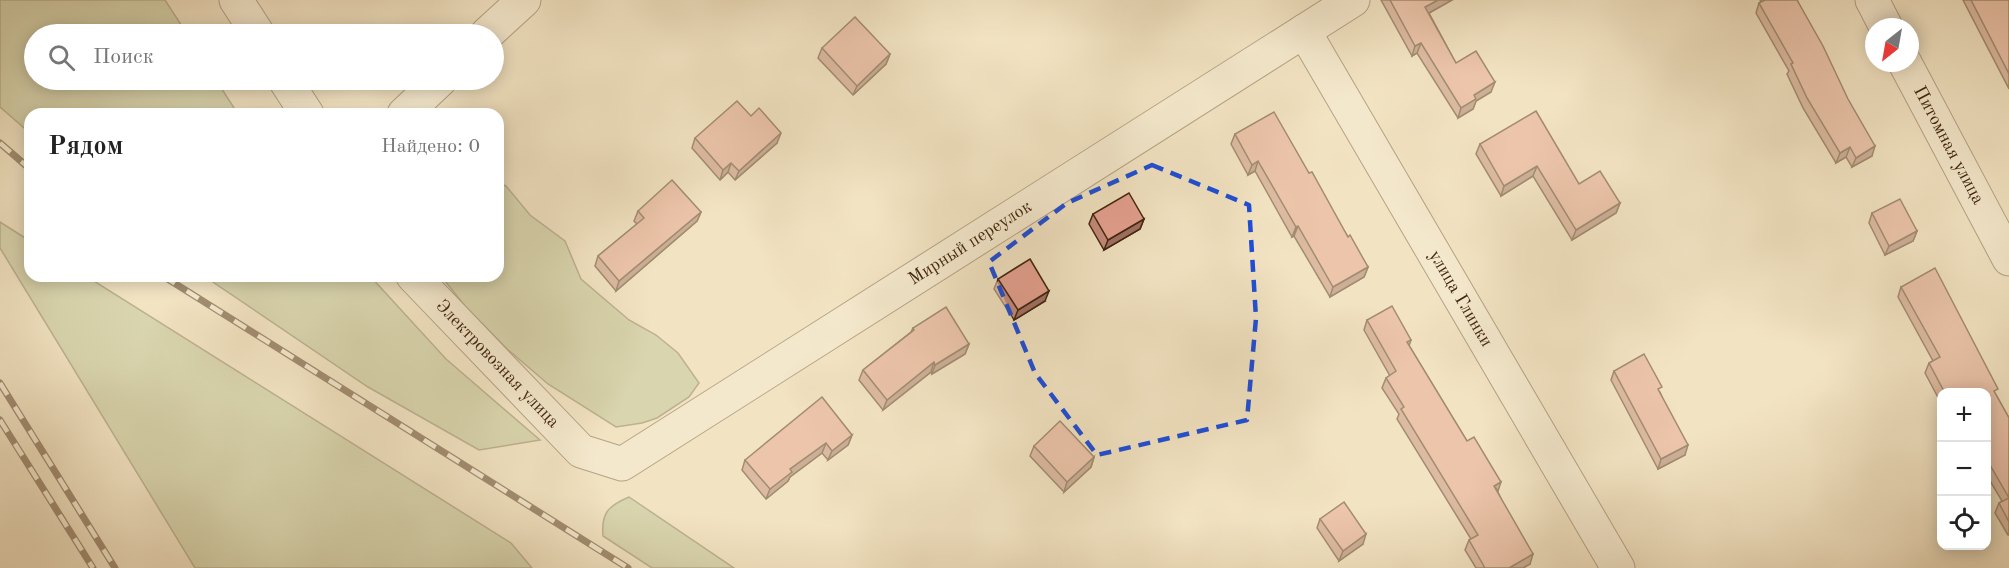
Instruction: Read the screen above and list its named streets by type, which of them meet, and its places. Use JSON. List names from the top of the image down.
{
  "streets": {
    "street": [
      "Питомная улица",
      "Мирный переулок",
      "улица Глинки",
      "Электровозная улица"
    ]
  },
  "crossings": [
    ["Мирный переулок", "улица Глинки"],
    ["Мирный переулок", "Электровозная улица"]
  ],
  "north": "bottom left",
  "page": {
    "search": "Поиск",
    "heading": ["Рядом", "Найдено: 0"],
    "map_buttons": ["+", "−"]
  }
}
